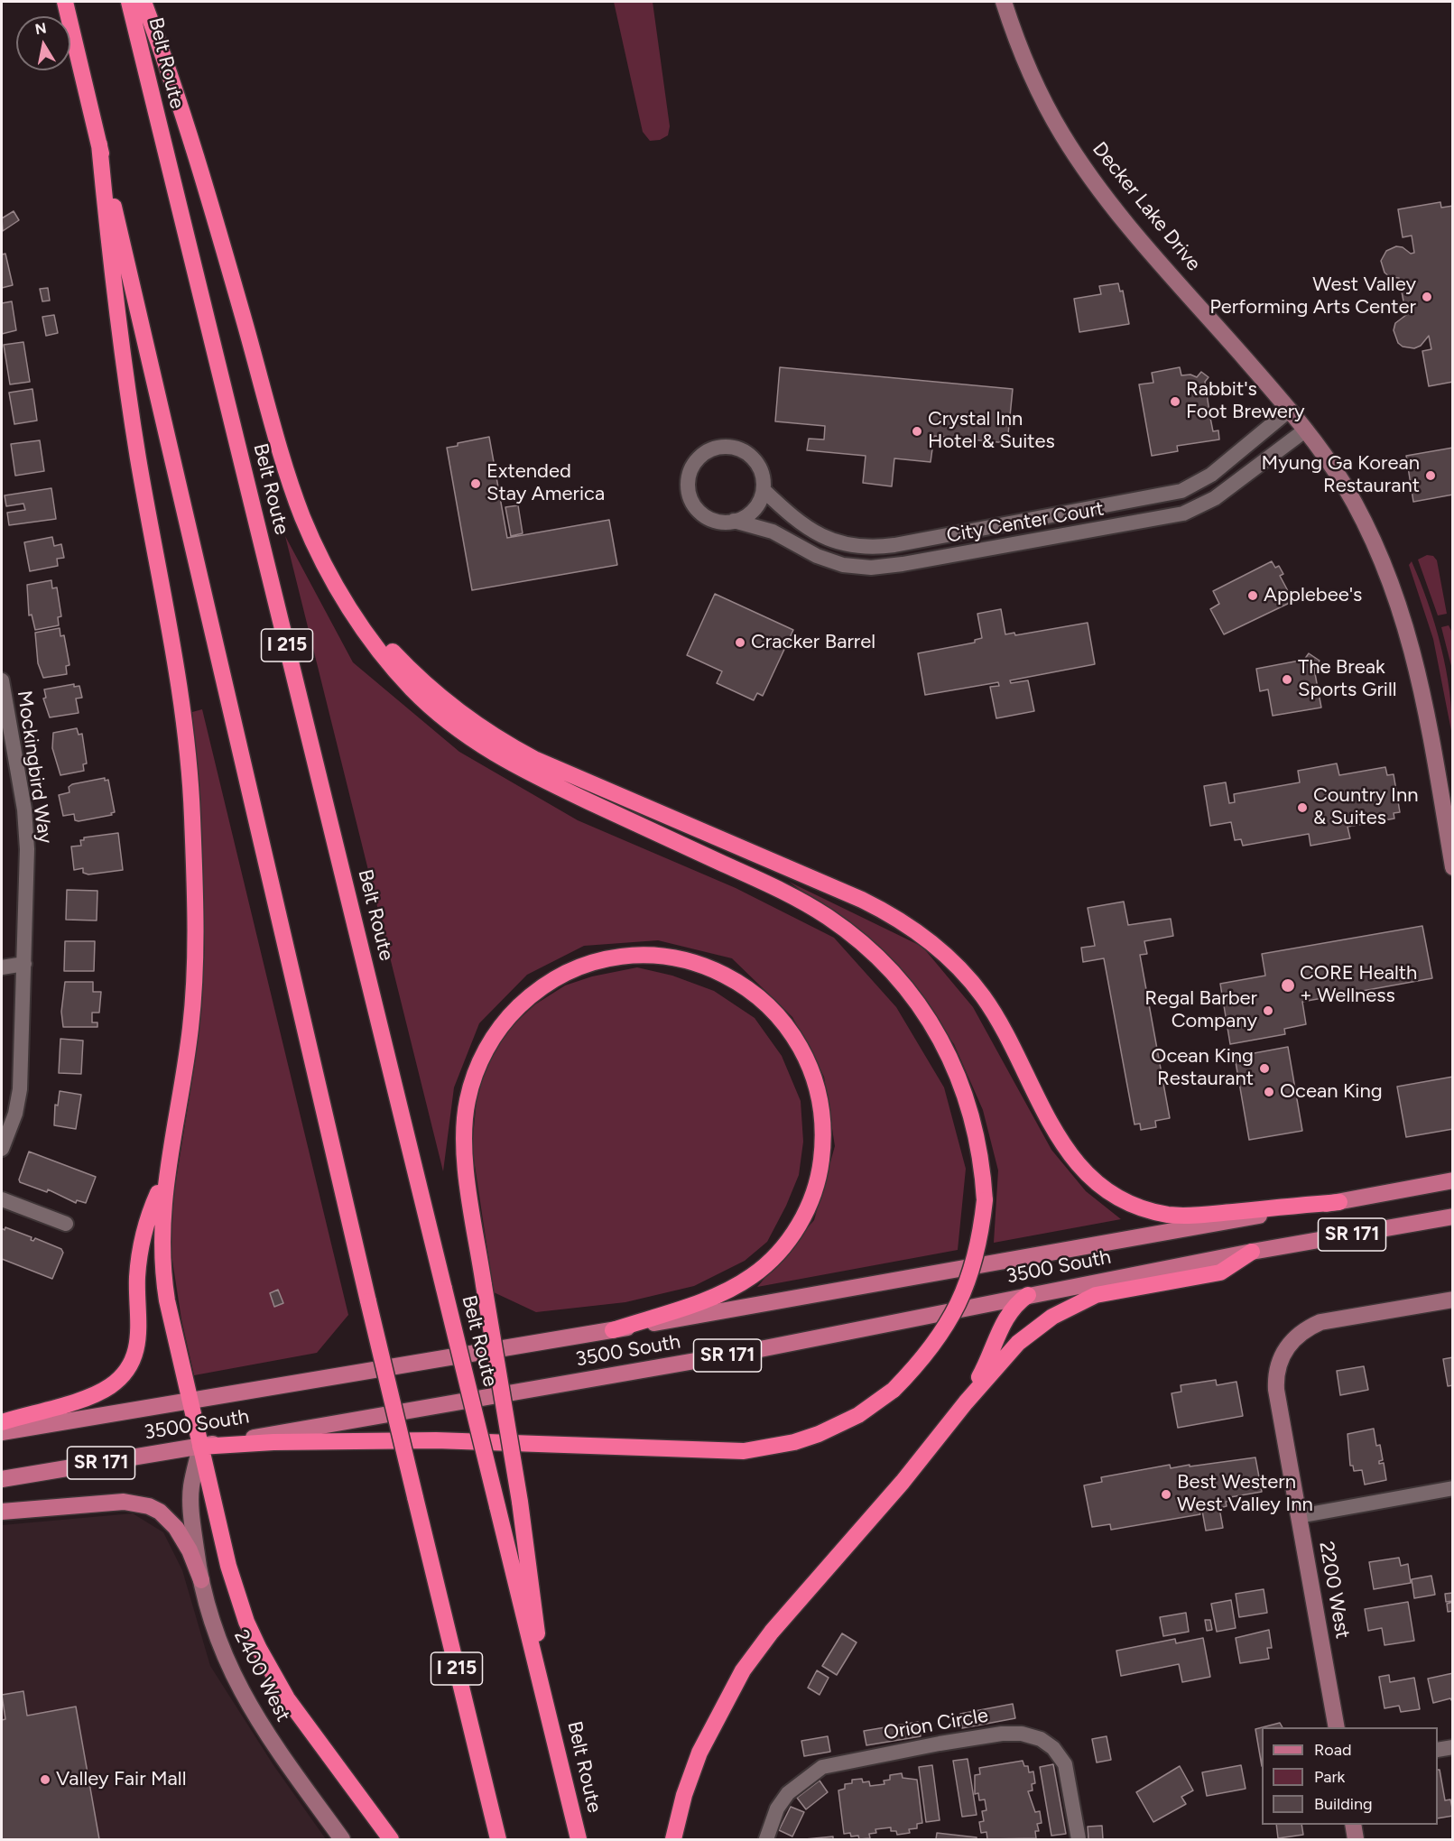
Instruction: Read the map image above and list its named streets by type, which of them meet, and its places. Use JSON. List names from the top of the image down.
{
  "streets": {
    "highway": ["Belt Route", "I 215"],
    "main road": ["SR 171", "3500 South"],
    "street": [
      "Decker Lake Drive",
      "City Center Court",
      "Mockingbird Way",
      "2200 West",
      "2400 West",
      "Orion Circle"
    ]
  },
  "crossings": [
    ["Decker Lake Drive", "City Center Court"],
    ["3500 South", "2400 West"]
  ],
  "places": [
    "West Valley Performing Arts Center",
    "Rabbit's Foot Brewery",
    "Crystal Inn Hotel & Suites",
    "Myung Ga Korean Restaurant",
    "Extended Stay America",
    "Applebee's",
    "Cracker Barrel",
    "The Break Sports Grill",
    "Country Inn & Suites",
    "CORE Health + Wellness",
    "Regal Barber Company",
    "Ocean King Restaurant",
    "Ocean King",
    "Best Western West Valley Inn",
    "Valley Fair Mall"
  ],
  "legend": ["Road", "Park", "Building"],
  "north": "top"
}
